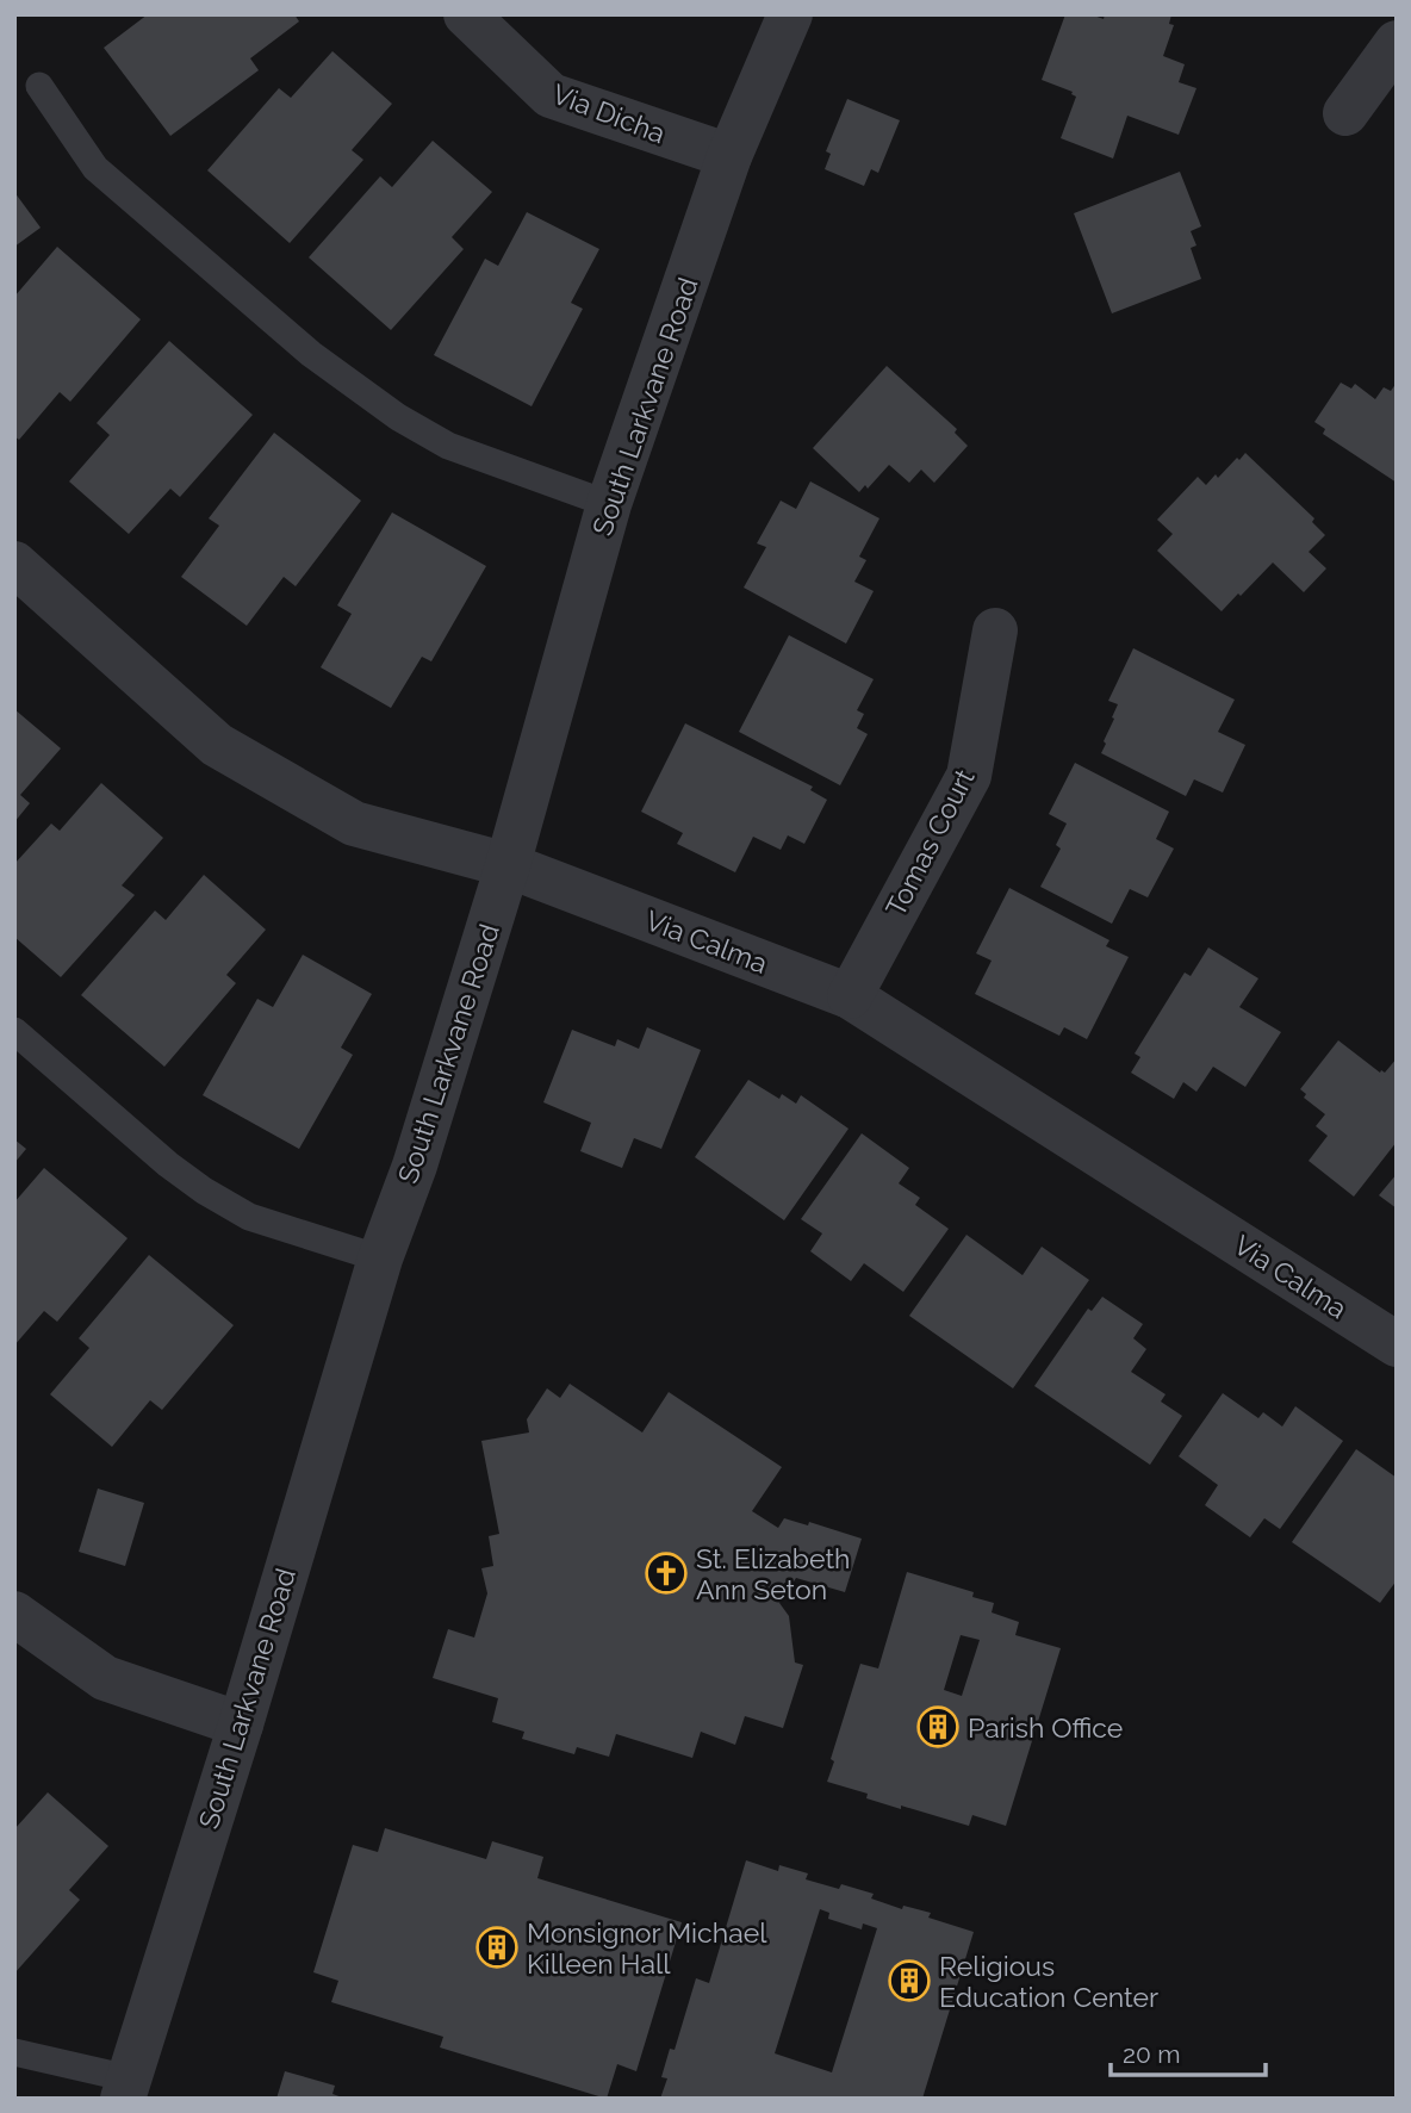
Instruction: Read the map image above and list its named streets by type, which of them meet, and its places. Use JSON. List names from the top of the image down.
{
  "streets": {
    "street": [
      "Via Dicha",
      "South Larkvane Road",
      "Tomas Court",
      "Via Calma"
    ]
  },
  "crossings": [
    ["Via Dicha", "South Larkvane Road"],
    ["South Larkvane Road", "Via Calma"],
    ["Tomas Court", "Via Calma"]
  ],
  "places": {
    "church": ["St. Elizabeth Ann Seton"],
    "building": ["Parish Office", "Monsignor Michael Killeen Hall", "Religious Education Center"]
  },
  "scale_bar": "20 m"
}
